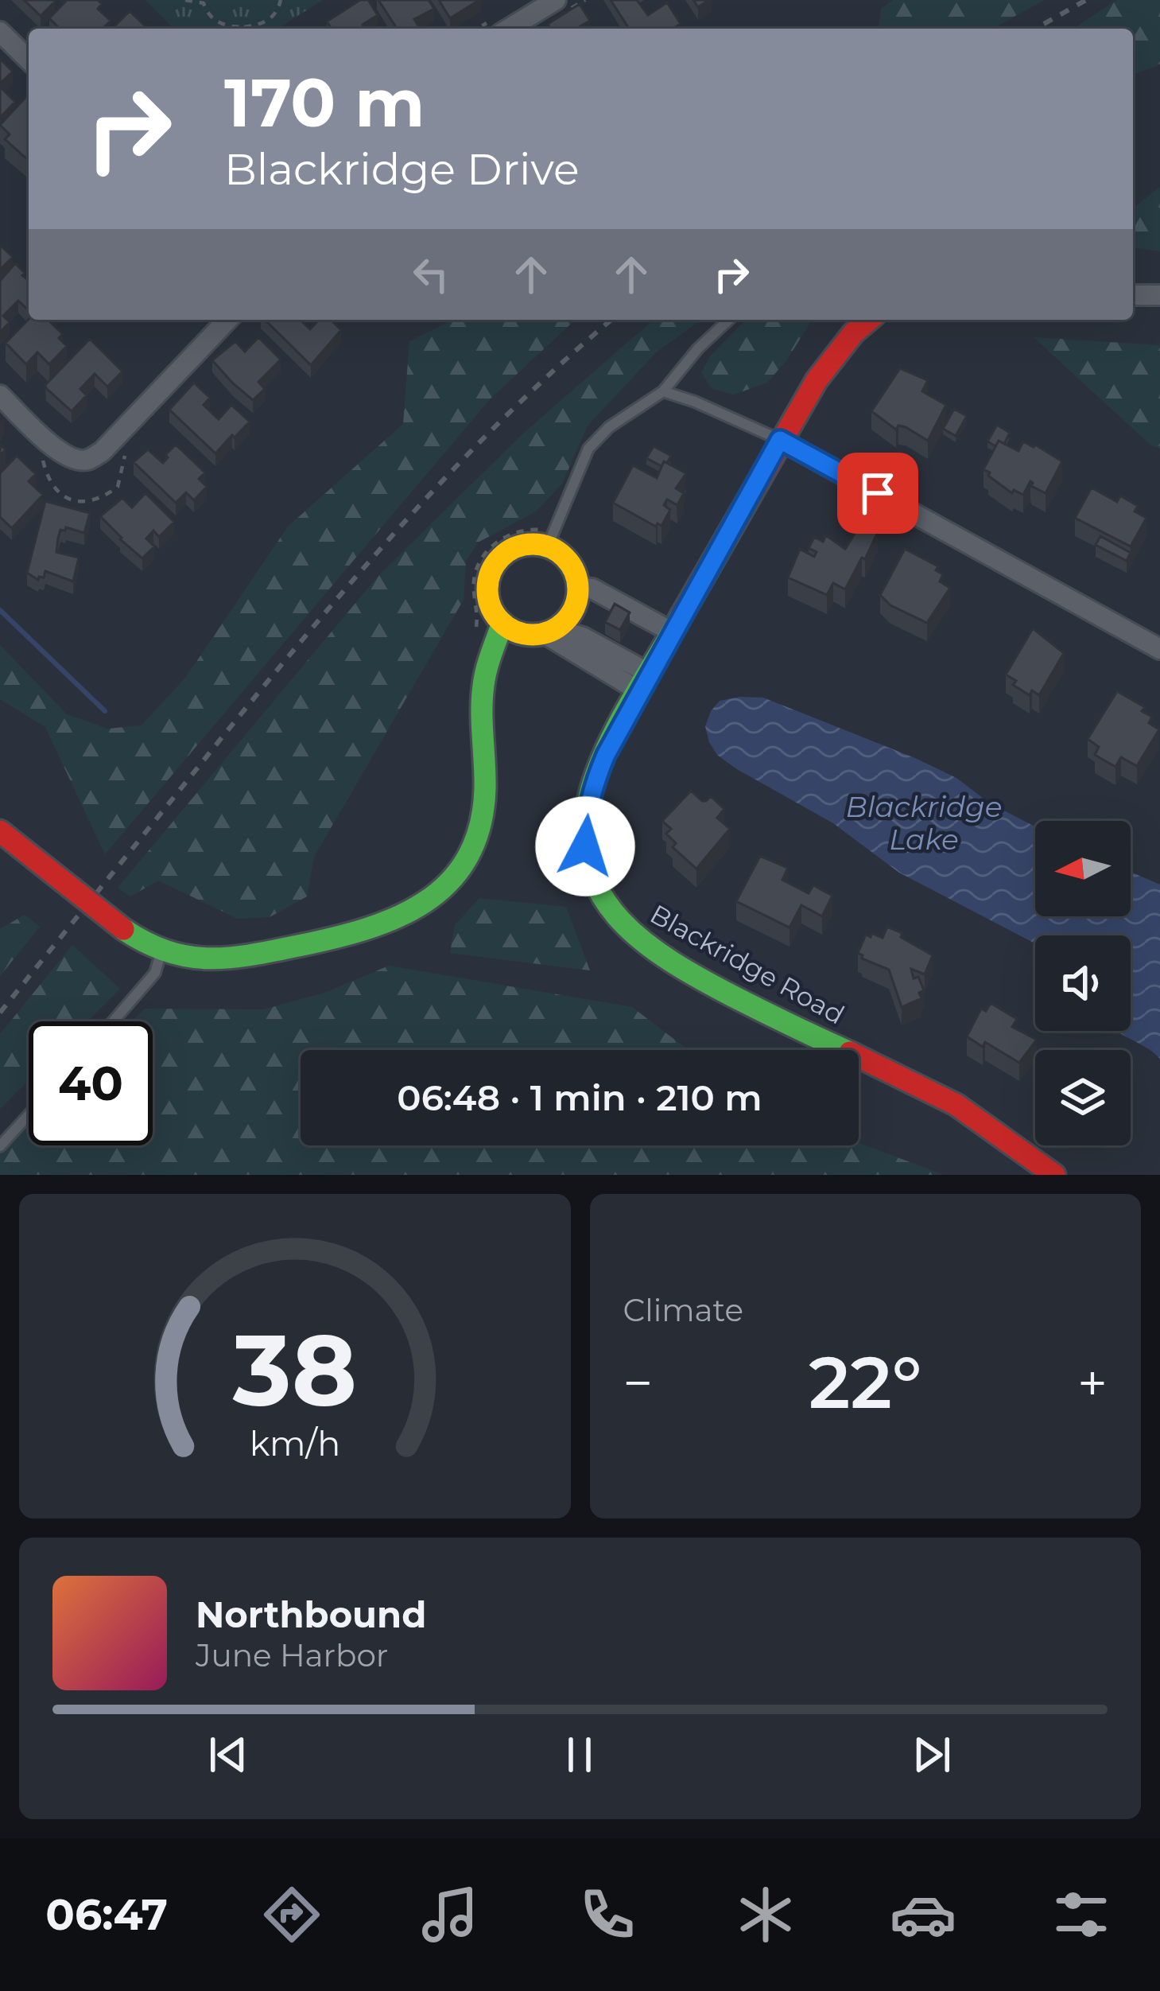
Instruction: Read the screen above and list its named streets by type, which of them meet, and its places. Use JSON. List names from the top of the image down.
{
  "streets": {
    "street": ["Blackridge Road"]
  },
  "water": ["Blackridge Lake"],
  "north": "left",
  "page": {
    "turn": ["170 m", "Blackridge Drive"],
    "limit": "40",
    "trip": "06:48 · 1 min · 210 m",
    "tile": "Climate",
    "heat": ["−", "22°", "+"],
    "song": ["Northbound", "June Harbor"],
    "tabs": "06:47",
    "gauge": ["38", "km/h"]
  }
}
